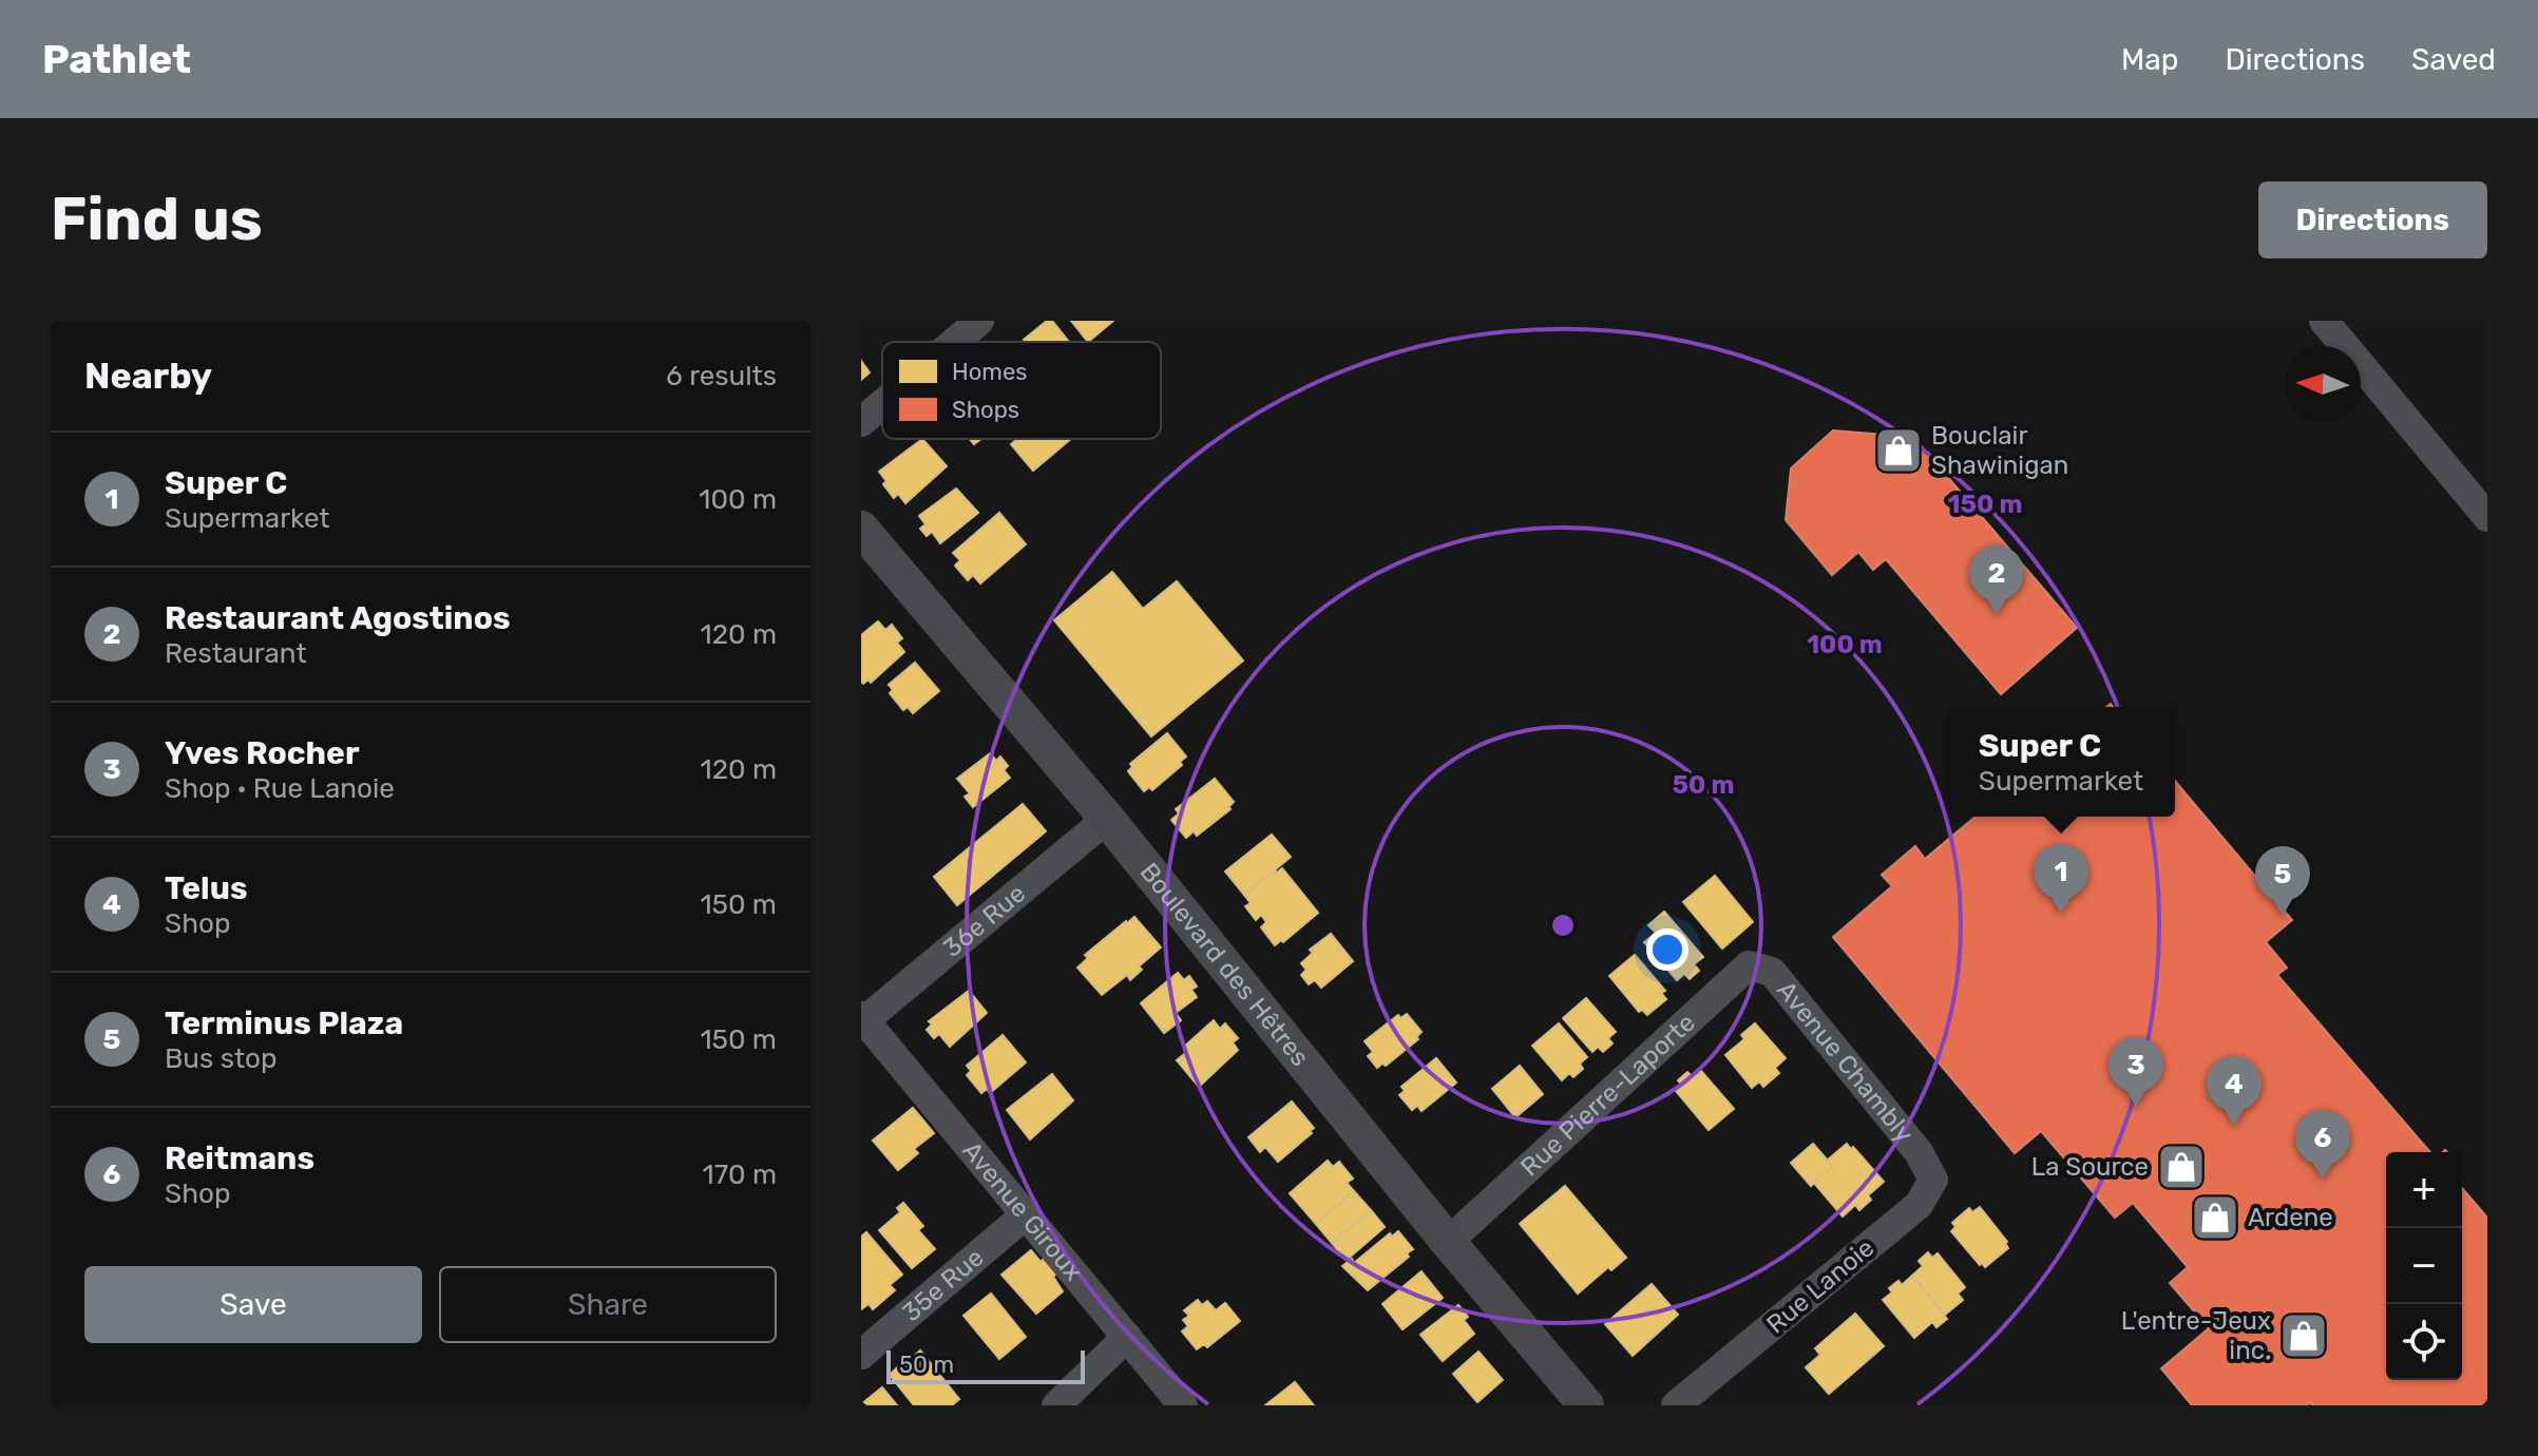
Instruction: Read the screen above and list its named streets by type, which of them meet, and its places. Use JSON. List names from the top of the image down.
{
  "streets": {
    "main road": ["Boulevard des Hêtres"],
    "street": [
      "36e Rue",
      "Avenue Chambly",
      "Rue Pierre-Laporte",
      "Avenue Giroux",
      "35e Rue",
      "Rue Lanoie"
    ]
  },
  "crossings": [
    ["36e Rue", "Boulevard des Hêtres"],
    ["36e Rue", "Avenue Giroux"],
    ["Boulevard des Hêtres", "Rue Pierre-Laporte"],
    ["Avenue Chambly", "Rue Pierre-Laporte"],
    ["Avenue Chambly", "Rue Lanoie"],
    ["Avenue Giroux", "35e Rue"]
  ],
  "places": {
    "shop": [
      "Bouclair Shawinigan",
      "La Source",
      "Ardene",
      "L'entre-Jeux inc."
    ]
  },
  "legend": ["Homes", "Shops"],
  "scale_bar": "50 m",
  "north": "left",
  "page": {
    "header": "Pathlet",
    "nav": ["Map", "Directions", "Saved"],
    "buttons": [
      "Directions",
      ["Save", "Share"]
    ],
    "title": "Find us",
    "heading": ["Nearby", "6 results"],
    "list": [
      {
        "mark": "1",
        "name": "Super C",
        "note": "Supermarket",
        "value": "100 m"
      },
      {
        "mark": "2",
        "name": "Restaurant Agostinos",
        "note": "Restaurant",
        "value": "120 m"
      },
      {
        "mark": "3",
        "name": "Yves Rocher",
        "note": "Shop · Rue Lanoie",
        "value": "120 m"
      },
      {
        "mark": "4",
        "name": "Telus",
        "note": "Shop",
        "value": "150 m"
      },
      {
        "mark": "5",
        "name": "Terminus Plaza",
        "note": "Bus stop",
        "value": "150 m"
      },
      {
        "mark": "6",
        "name": "Reitmans",
        "note": "Shop",
        "value": "170 m"
      }
    ],
    "pins": [
      "2",
      "1",
      "5",
      "3",
      "4",
      "6"
    ],
    "popup": ["Super C", "Supermarket"],
    "map_buttons": ["+", "−"],
    "scale": "50 m"
  },
  "rings": ["150 m", "100 m", "50 m"]
}
